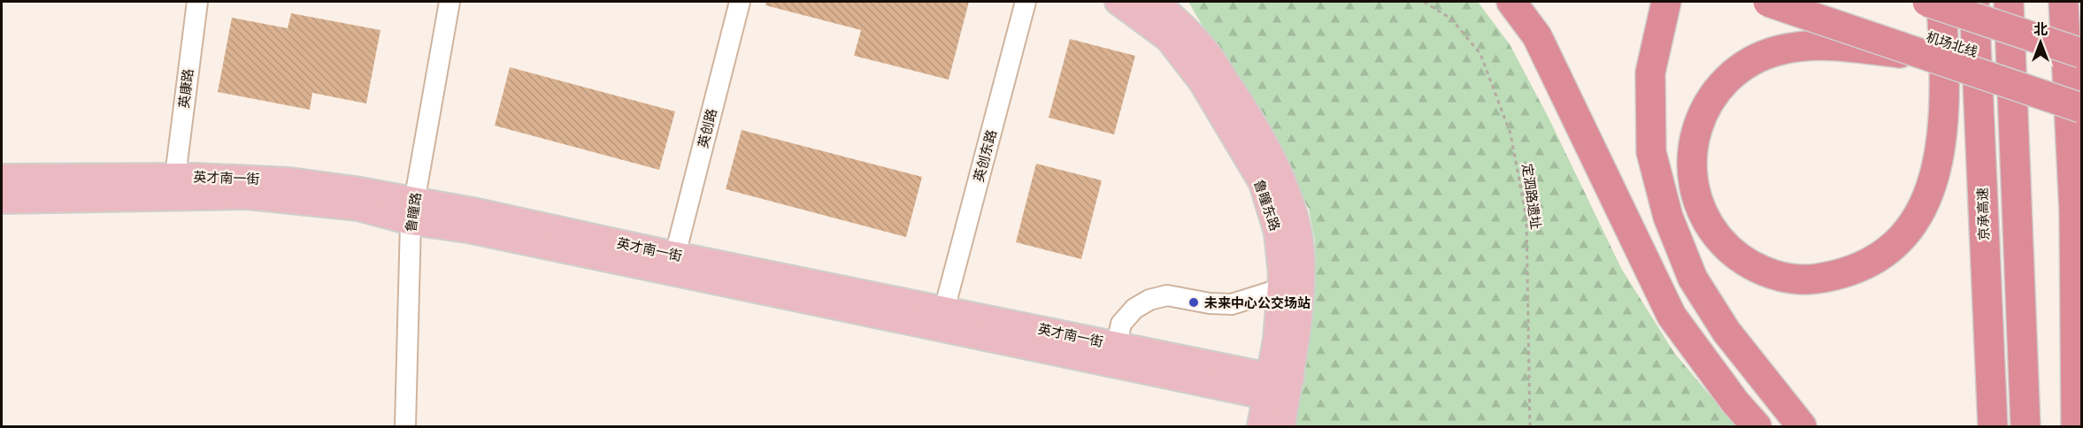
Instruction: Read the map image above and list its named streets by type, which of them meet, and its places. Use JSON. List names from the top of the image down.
{
  "streets": {
    "highway": ["机场北线", "京承高速"],
    "main road": ["英才南一街", "鲁瞳东路"],
    "street": [
      "英康路",
      "英创路",
      "英创东路",
      "鲁瞳路"
    ],
    "path": ["定泗路遗址"]
  },
  "crossings": [
    ["英康路", "英才南一街"],
    ["英创路", "英才南一街"],
    ["英创东路", "英才南一街"],
    ["英才南一街", "鲁瞳东路"],
    ["英才南一街", "鲁瞳路"]
  ],
  "places": ["未来中心公交场站"],
  "north": "top"
}
